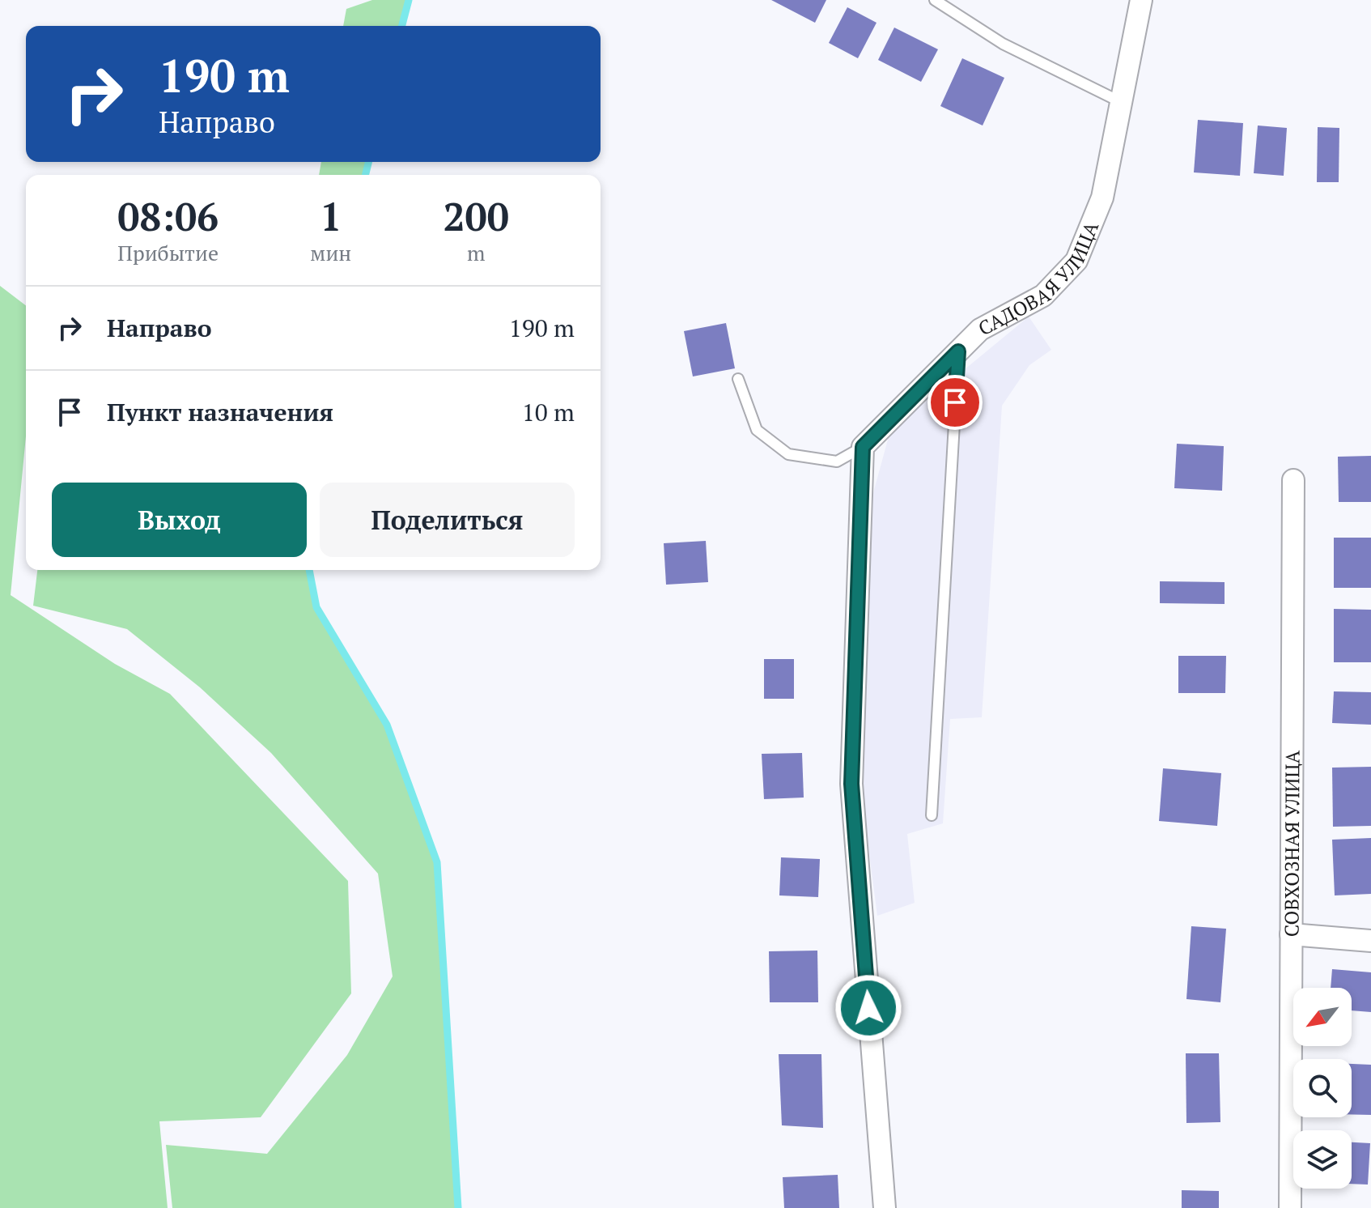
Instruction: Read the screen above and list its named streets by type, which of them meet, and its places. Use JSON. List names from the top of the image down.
{
  "streets": {
    "street": ["САДОВАЯ УЛИЦА", "СОВХОЗНАЯ УЛИЦА"]
  },
  "north": "bottom left",
  "page": {
    "turn": ["190 m", "Направо"],
    "eta": [
      "08:06",
      "Прибытие",
      "1",
      "мин",
      "200",
      "m"
    ],
    "list": [
      {
        "name": "Направо",
        "value": "190 m"
      },
      {
        "name": "Пункт назначения",
        "value": "10 m"
      }
    ],
    "buttons": ["Выход", "Поделиться"]
  }
}
